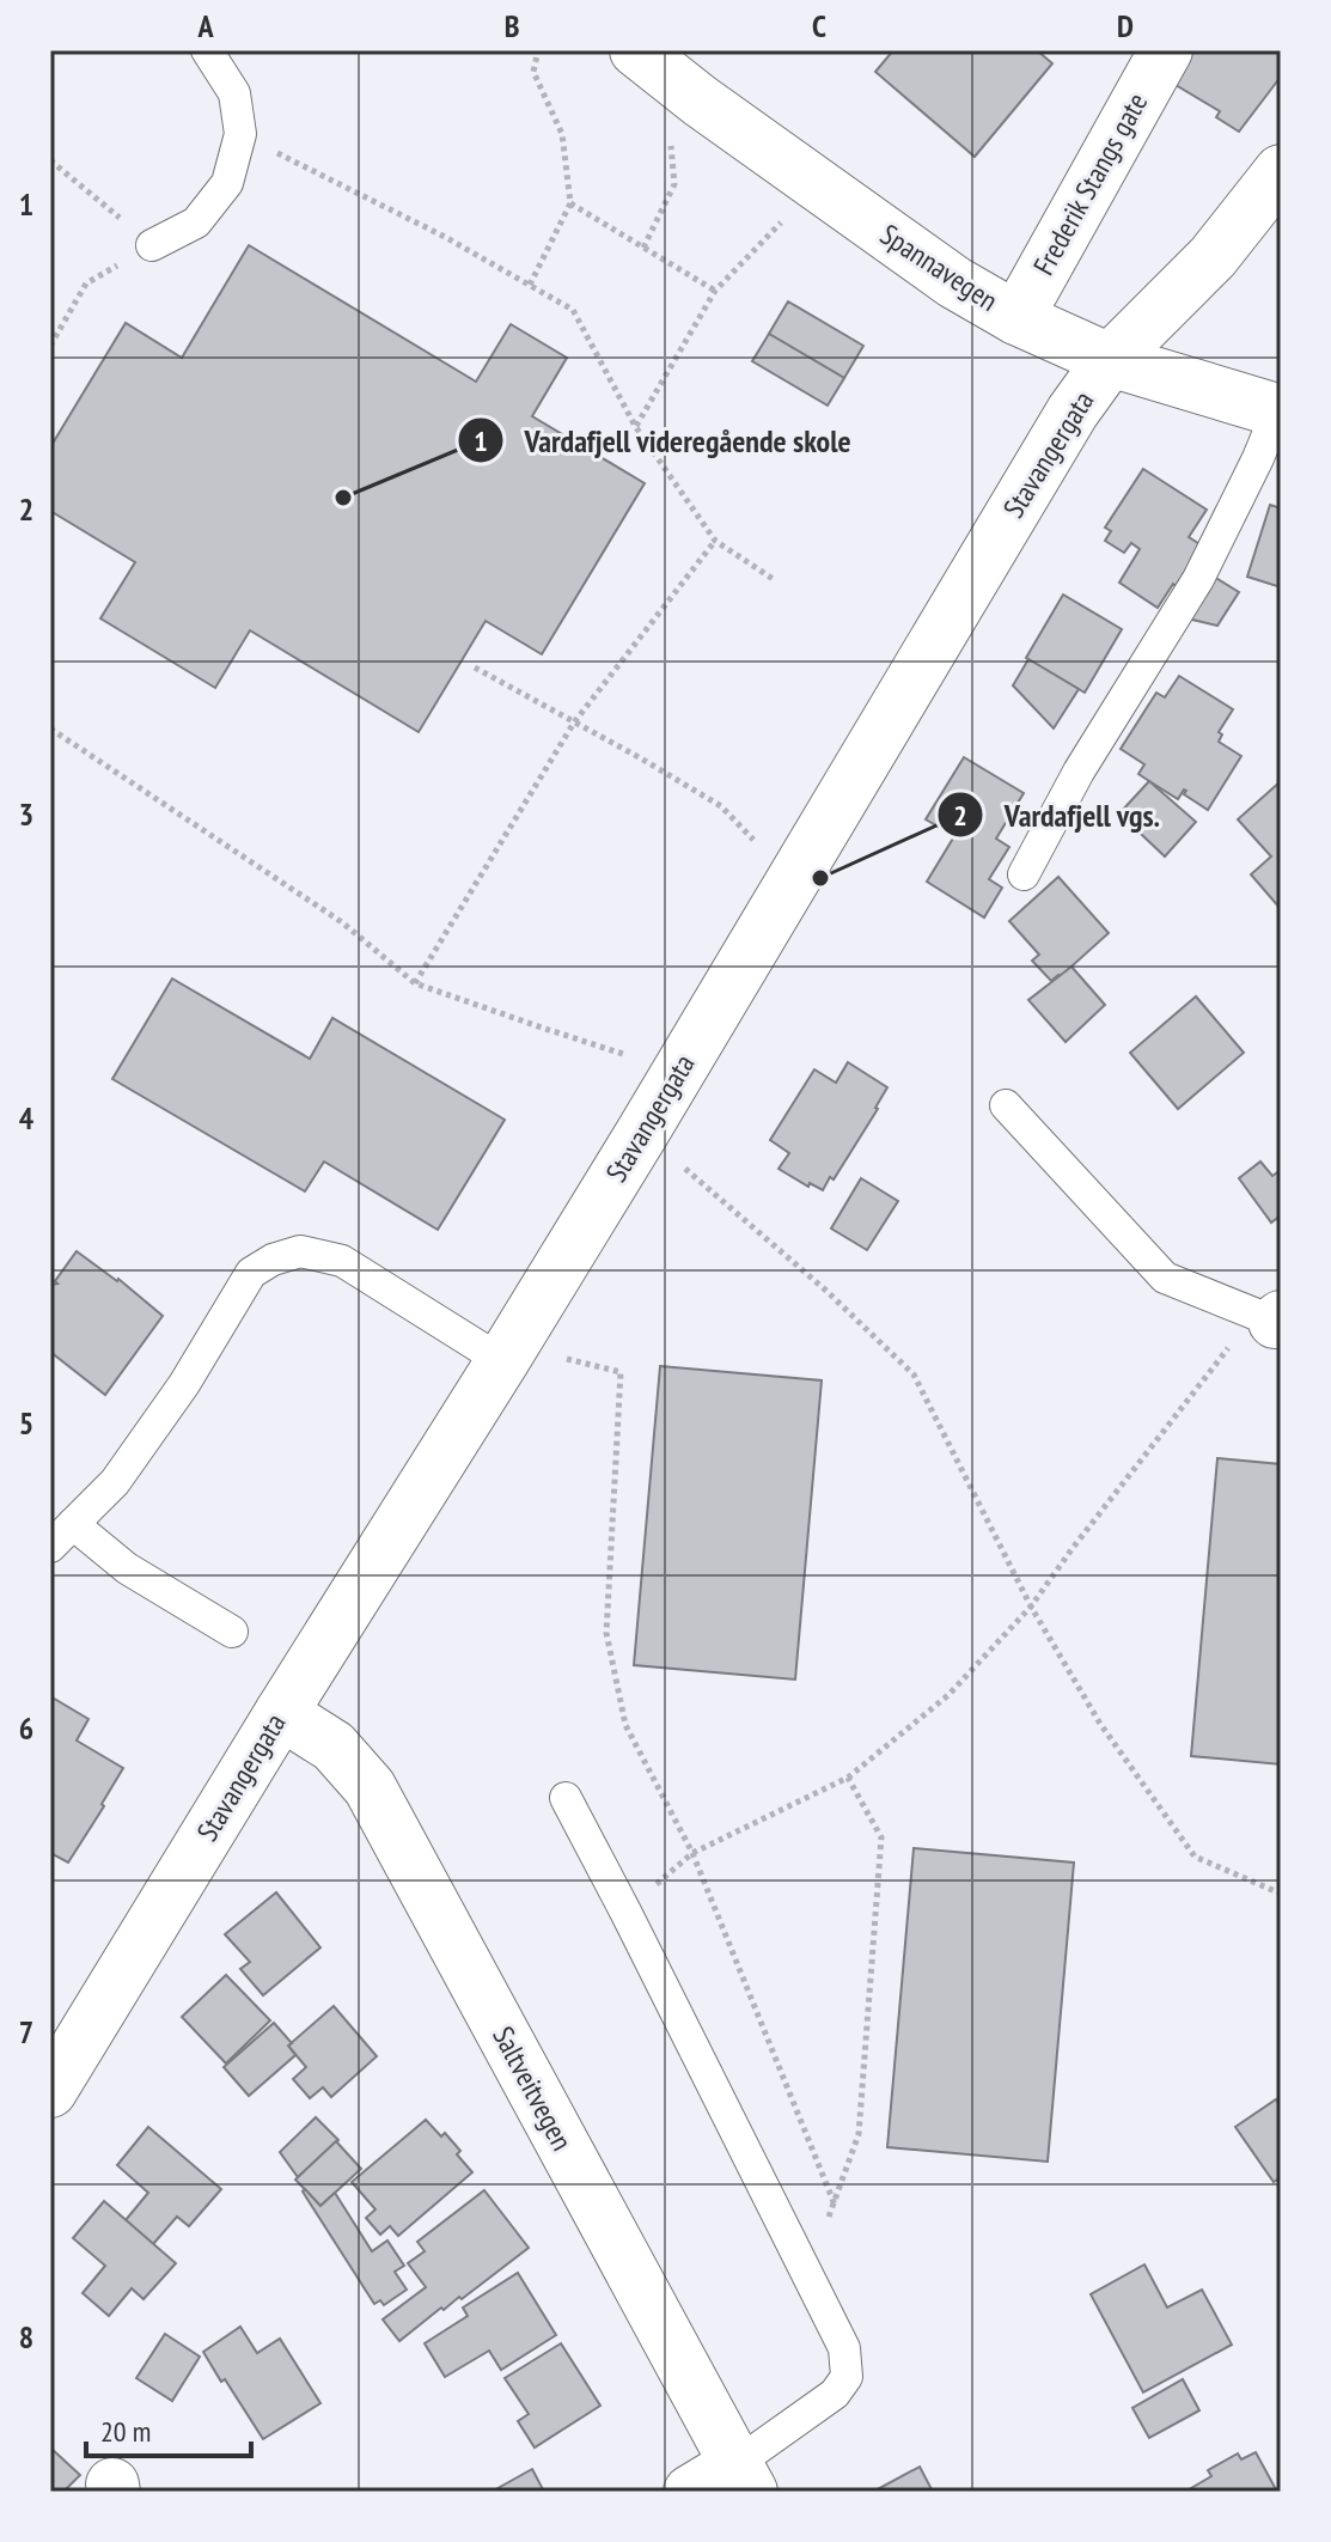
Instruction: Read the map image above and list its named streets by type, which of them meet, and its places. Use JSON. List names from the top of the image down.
{
  "streets": {
    "street": [
      "Frederik Stangs gate",
      "Spannavegen",
      "Stavangergata",
      "Saltveitvegen"
    ]
  },
  "crossings": [
    ["Frederik Stangs gate", "Spannavegen"],
    ["Spannavegen", "Stavangergata"],
    ["Stavangergata", "Saltveitvegen"]
  ],
  "places": ["Vardafjell videregående skole", "Vardafjell vgs."],
  "scale_bar": "20 m",
  "grid": {
    "columns": [
      "A",
      "B",
      "C",
      "D"
    ],
    "rows": [
      "1",
      "2",
      "3",
      "4",
      "5",
      "6",
      "7",
      "8"
    ]
  }
}
